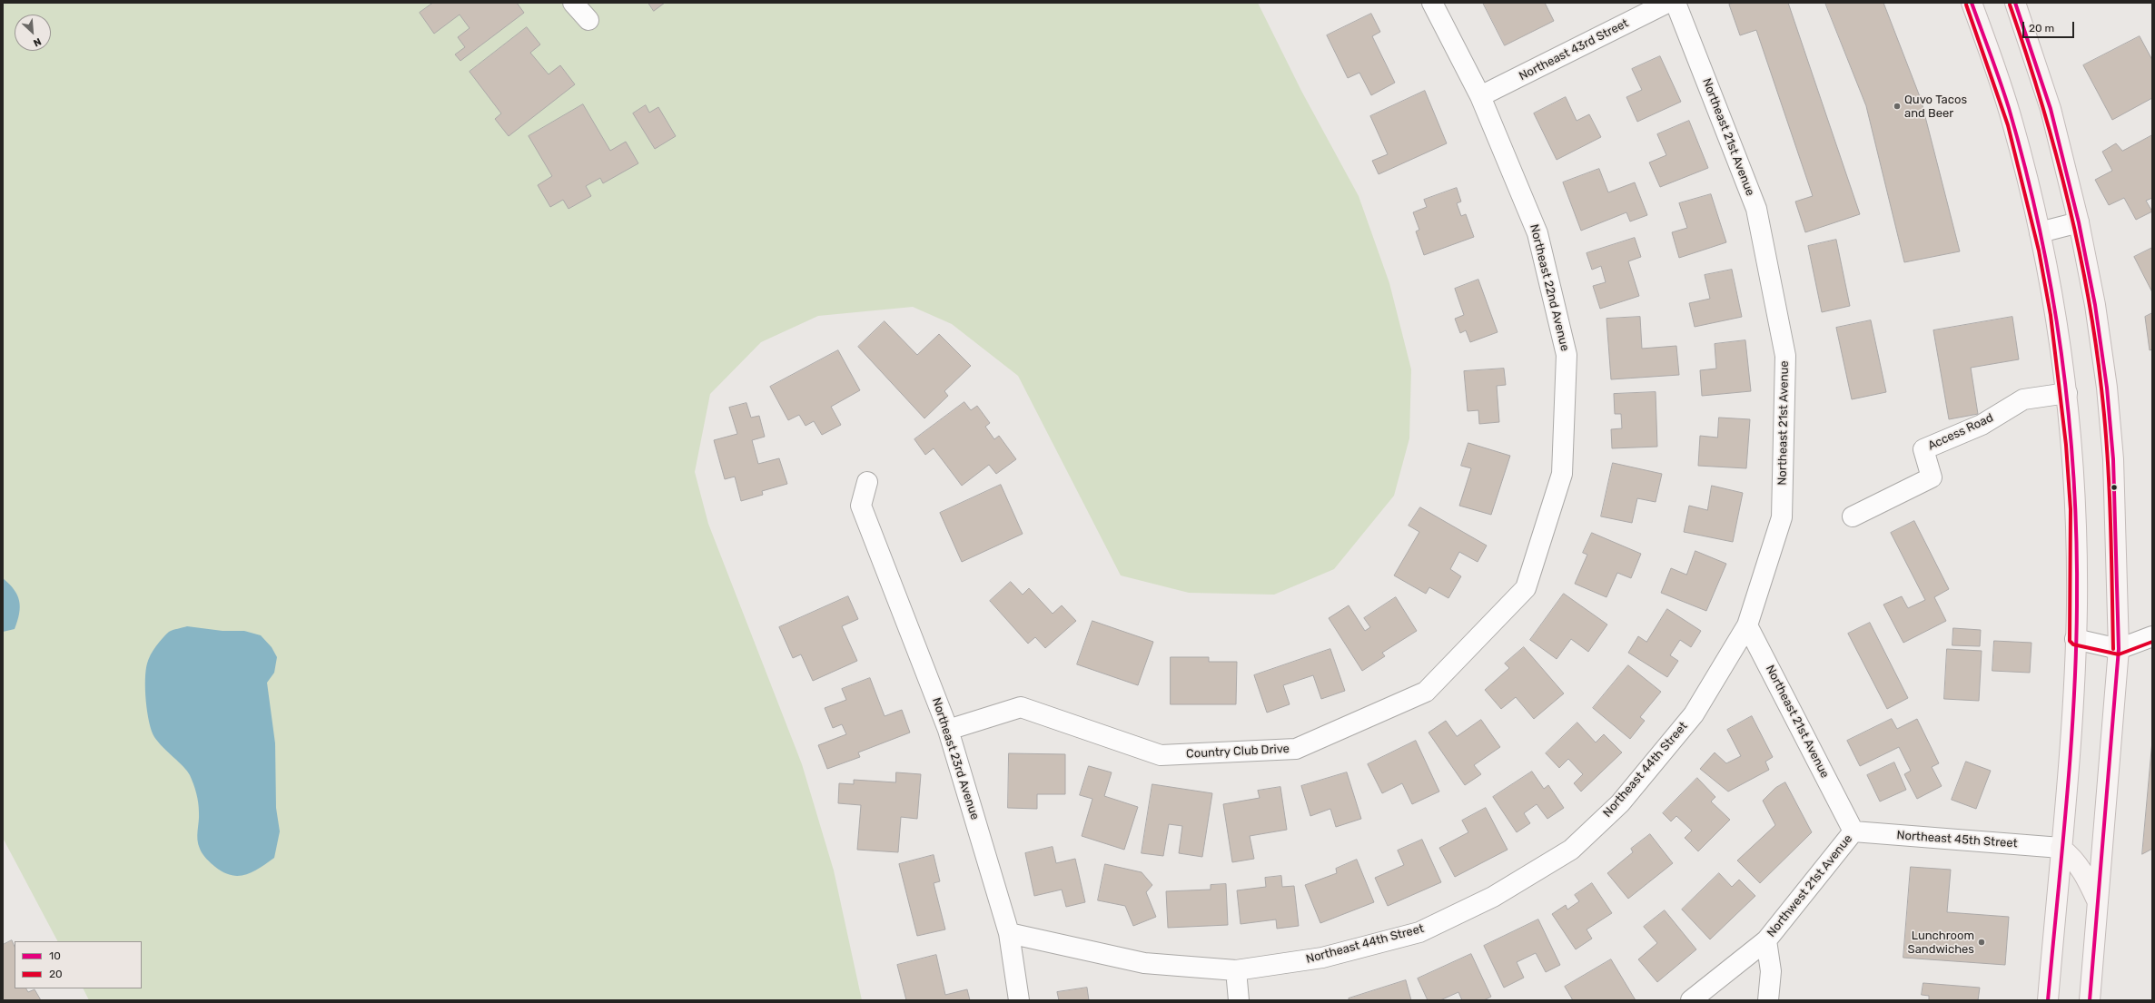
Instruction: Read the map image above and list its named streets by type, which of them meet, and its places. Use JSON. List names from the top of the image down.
{
  "streets": {
    "street": [
      "Northeast 43rd Street",
      "Northeast 21st Avenue",
      "Northeast 22nd Avenue",
      "Access Road",
      "Country Club Drive",
      "Northeast 23rd Avenue",
      "Northeast 44th Street",
      "Northeast 45th Street",
      "Northwest 21st Avenue"
    ]
  },
  "crossings": [
    ["Northeast 43rd Street", "Northeast 22nd Avenue"],
    ["Northeast 21st Avenue", "Northeast 44th Street"],
    ["Northeast 21st Avenue", "Northeast 45th Street"],
    ["Northeast 21st Avenue", "Northwest 21st Avenue"],
    ["Northeast 22nd Avenue", "Country Club Drive"],
    ["Country Club Drive", "Northeast 23rd Avenue"],
    ["Northeast 23rd Avenue", "Northeast 44th Street"],
    ["Northeast 45th Street", "Northwest 21st Avenue"]
  ],
  "places": ["Quvo Tacos and Beer", "Lunchroom Sandwiches"],
  "lines": ["transit line 10", "transit line 20"],
  "legend": ["10", "20"],
  "scale_bar": "20 m",
  "north": "bottom right"
}
